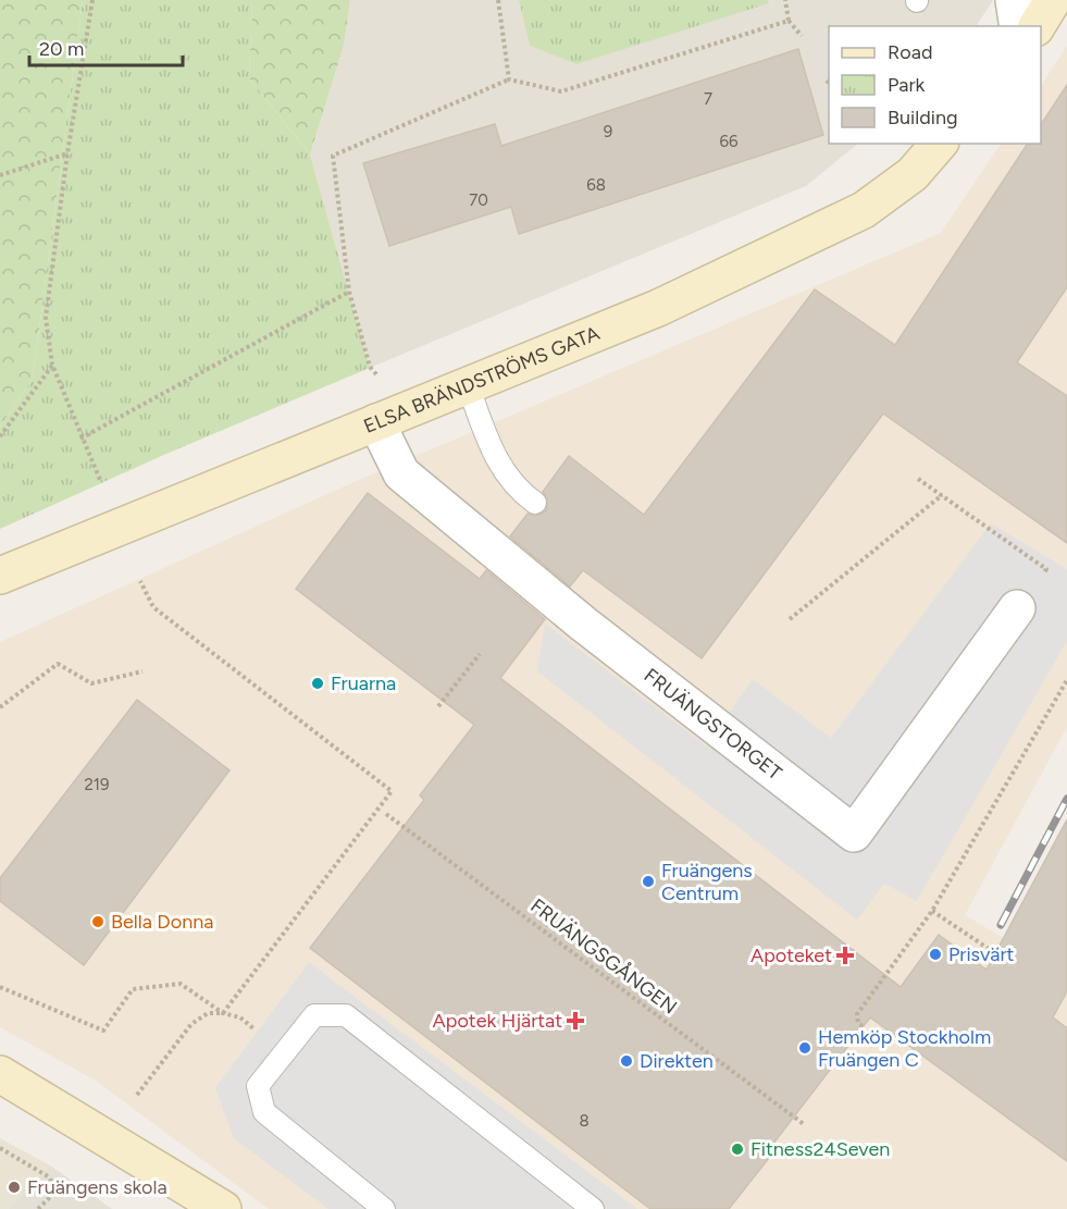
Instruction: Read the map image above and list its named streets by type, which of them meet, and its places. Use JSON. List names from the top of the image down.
{
  "streets": {
    "street": ["ELSA BRÄNDSTRÖMS GATA", "FRUÄNGSTORGET"],
    "path": ["FRUÄNGSGÅNGEN"]
  },
  "crossings": [
    ["ELSA BRÄNDSTRÖMS GATA", "FRUÄNGSTORGET"]
  ],
  "places": {
    "other": [
      "Fruarna",
      "Fruängens Centrum",
      "Bella Donna",
      "Prisvärt",
      "Hemköp Stockholm Fruängen C",
      "Direkten",
      "Fitness24Seven",
      "Fruängens skola"
    ],
    "health": ["Apoteket", "Apotek Hjärtat"]
  },
  "house_numbers": [
    "7",
    "9",
    "66",
    "68",
    "70",
    "219",
    "8"
  ],
  "legend": ["Road", "Park", "Building"],
  "scale_bar": "20 m"
}
